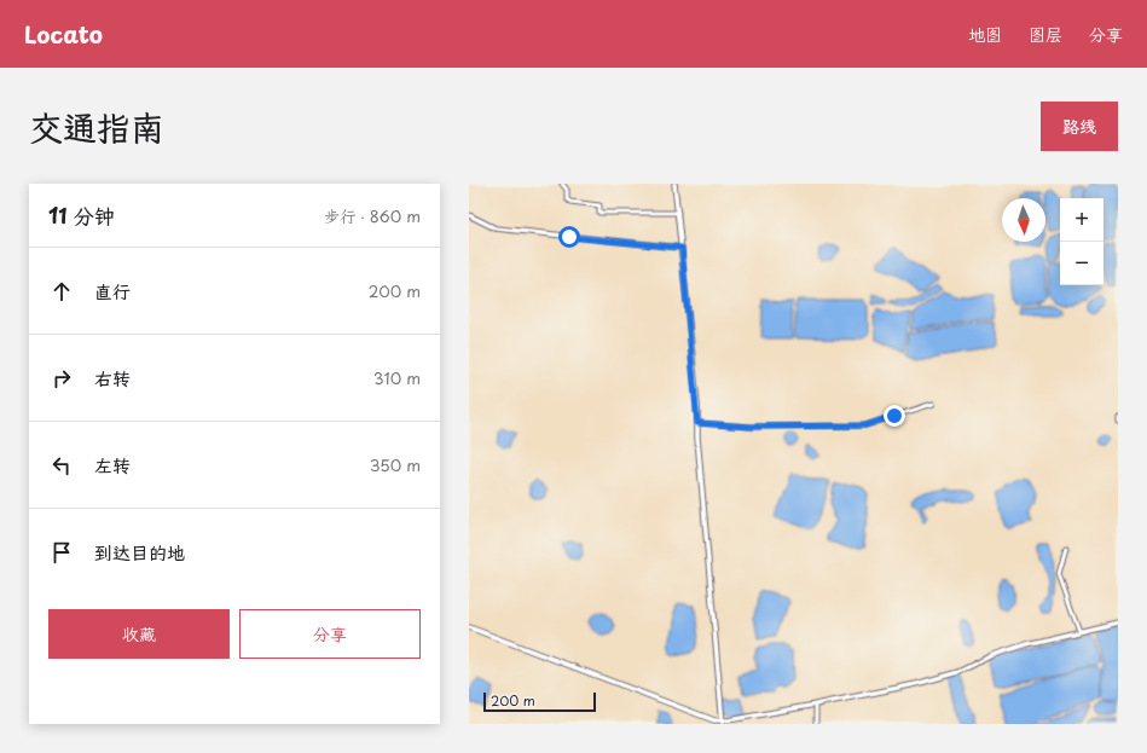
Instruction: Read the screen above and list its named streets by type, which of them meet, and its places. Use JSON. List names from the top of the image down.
{
  "scale_bar": "200 m",
  "north": "bottom",
  "page": {
    "header": "Locato",
    "nav": ["地图", "图层", "分享"],
    "title": "交通指南",
    "buttons": [
      "路线",
      ["收藏", "分享"]
    ],
    "heading": ["11 分钟", "步行 · 860 m"],
    "map_buttons": ["+", "−"],
    "list": [
      ["直行", "200 m"],
      ["右转", "310 m"],
      ["左转", "350 m"],
      "到达目的地"
    ],
    "scale": "200 m"
  }
}
